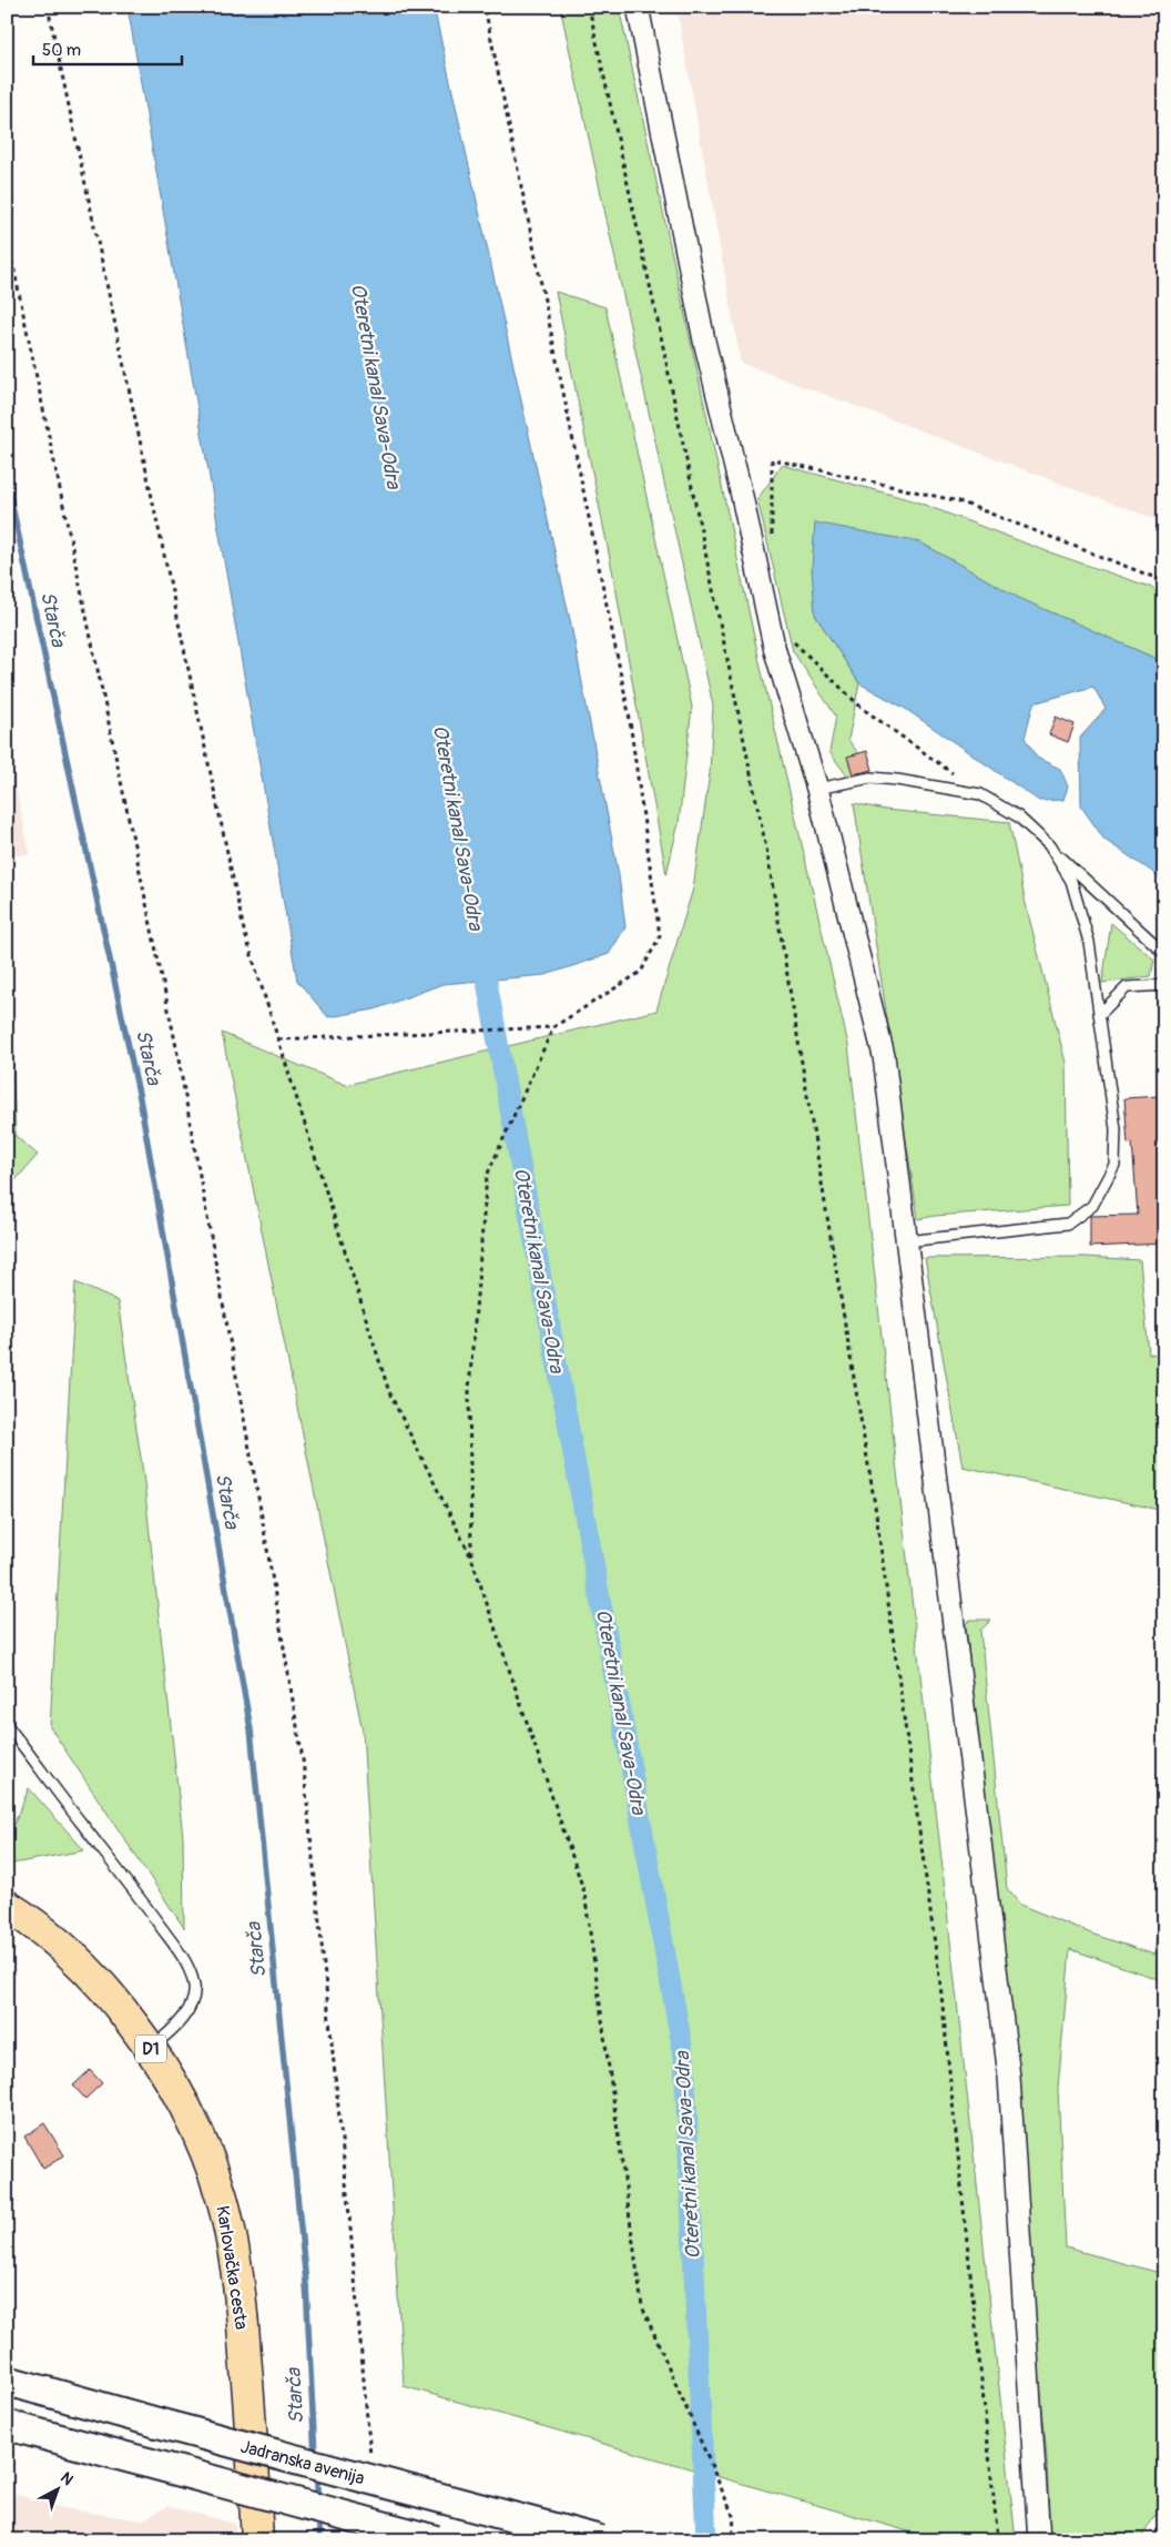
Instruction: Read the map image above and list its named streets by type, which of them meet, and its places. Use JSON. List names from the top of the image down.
{
  "streets": {
    "main road": ["D1", "Karlovačka cesta", "Jadranska avenija"]
  },
  "water": ["Oteretni kanal Sava-Odra", "Starča"],
  "scale_bar": "50 m",
  "north": "top right"
}
